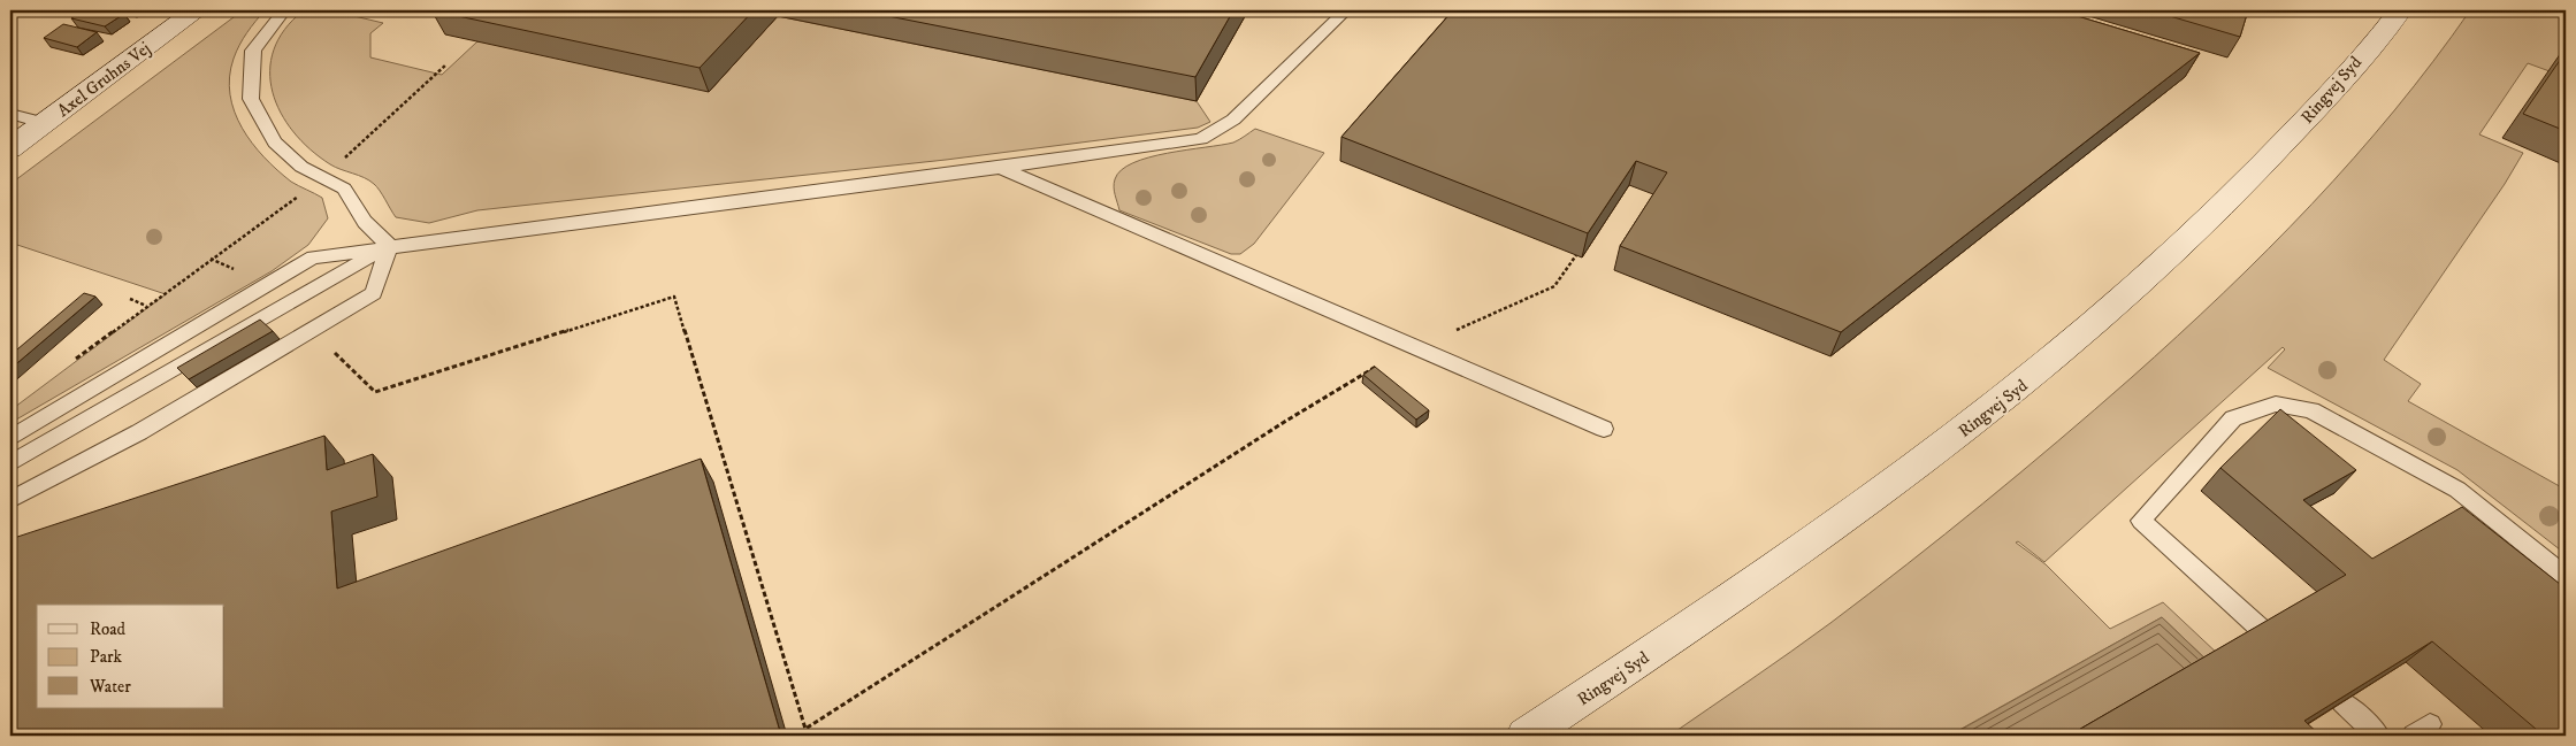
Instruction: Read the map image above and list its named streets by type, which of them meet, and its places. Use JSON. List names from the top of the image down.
{
  "streets": {
    "main road": ["Axel Gruhns Vej", "Ringvej Syd"]
  },
  "legend": ["Road", "Park", "Water"]
}
